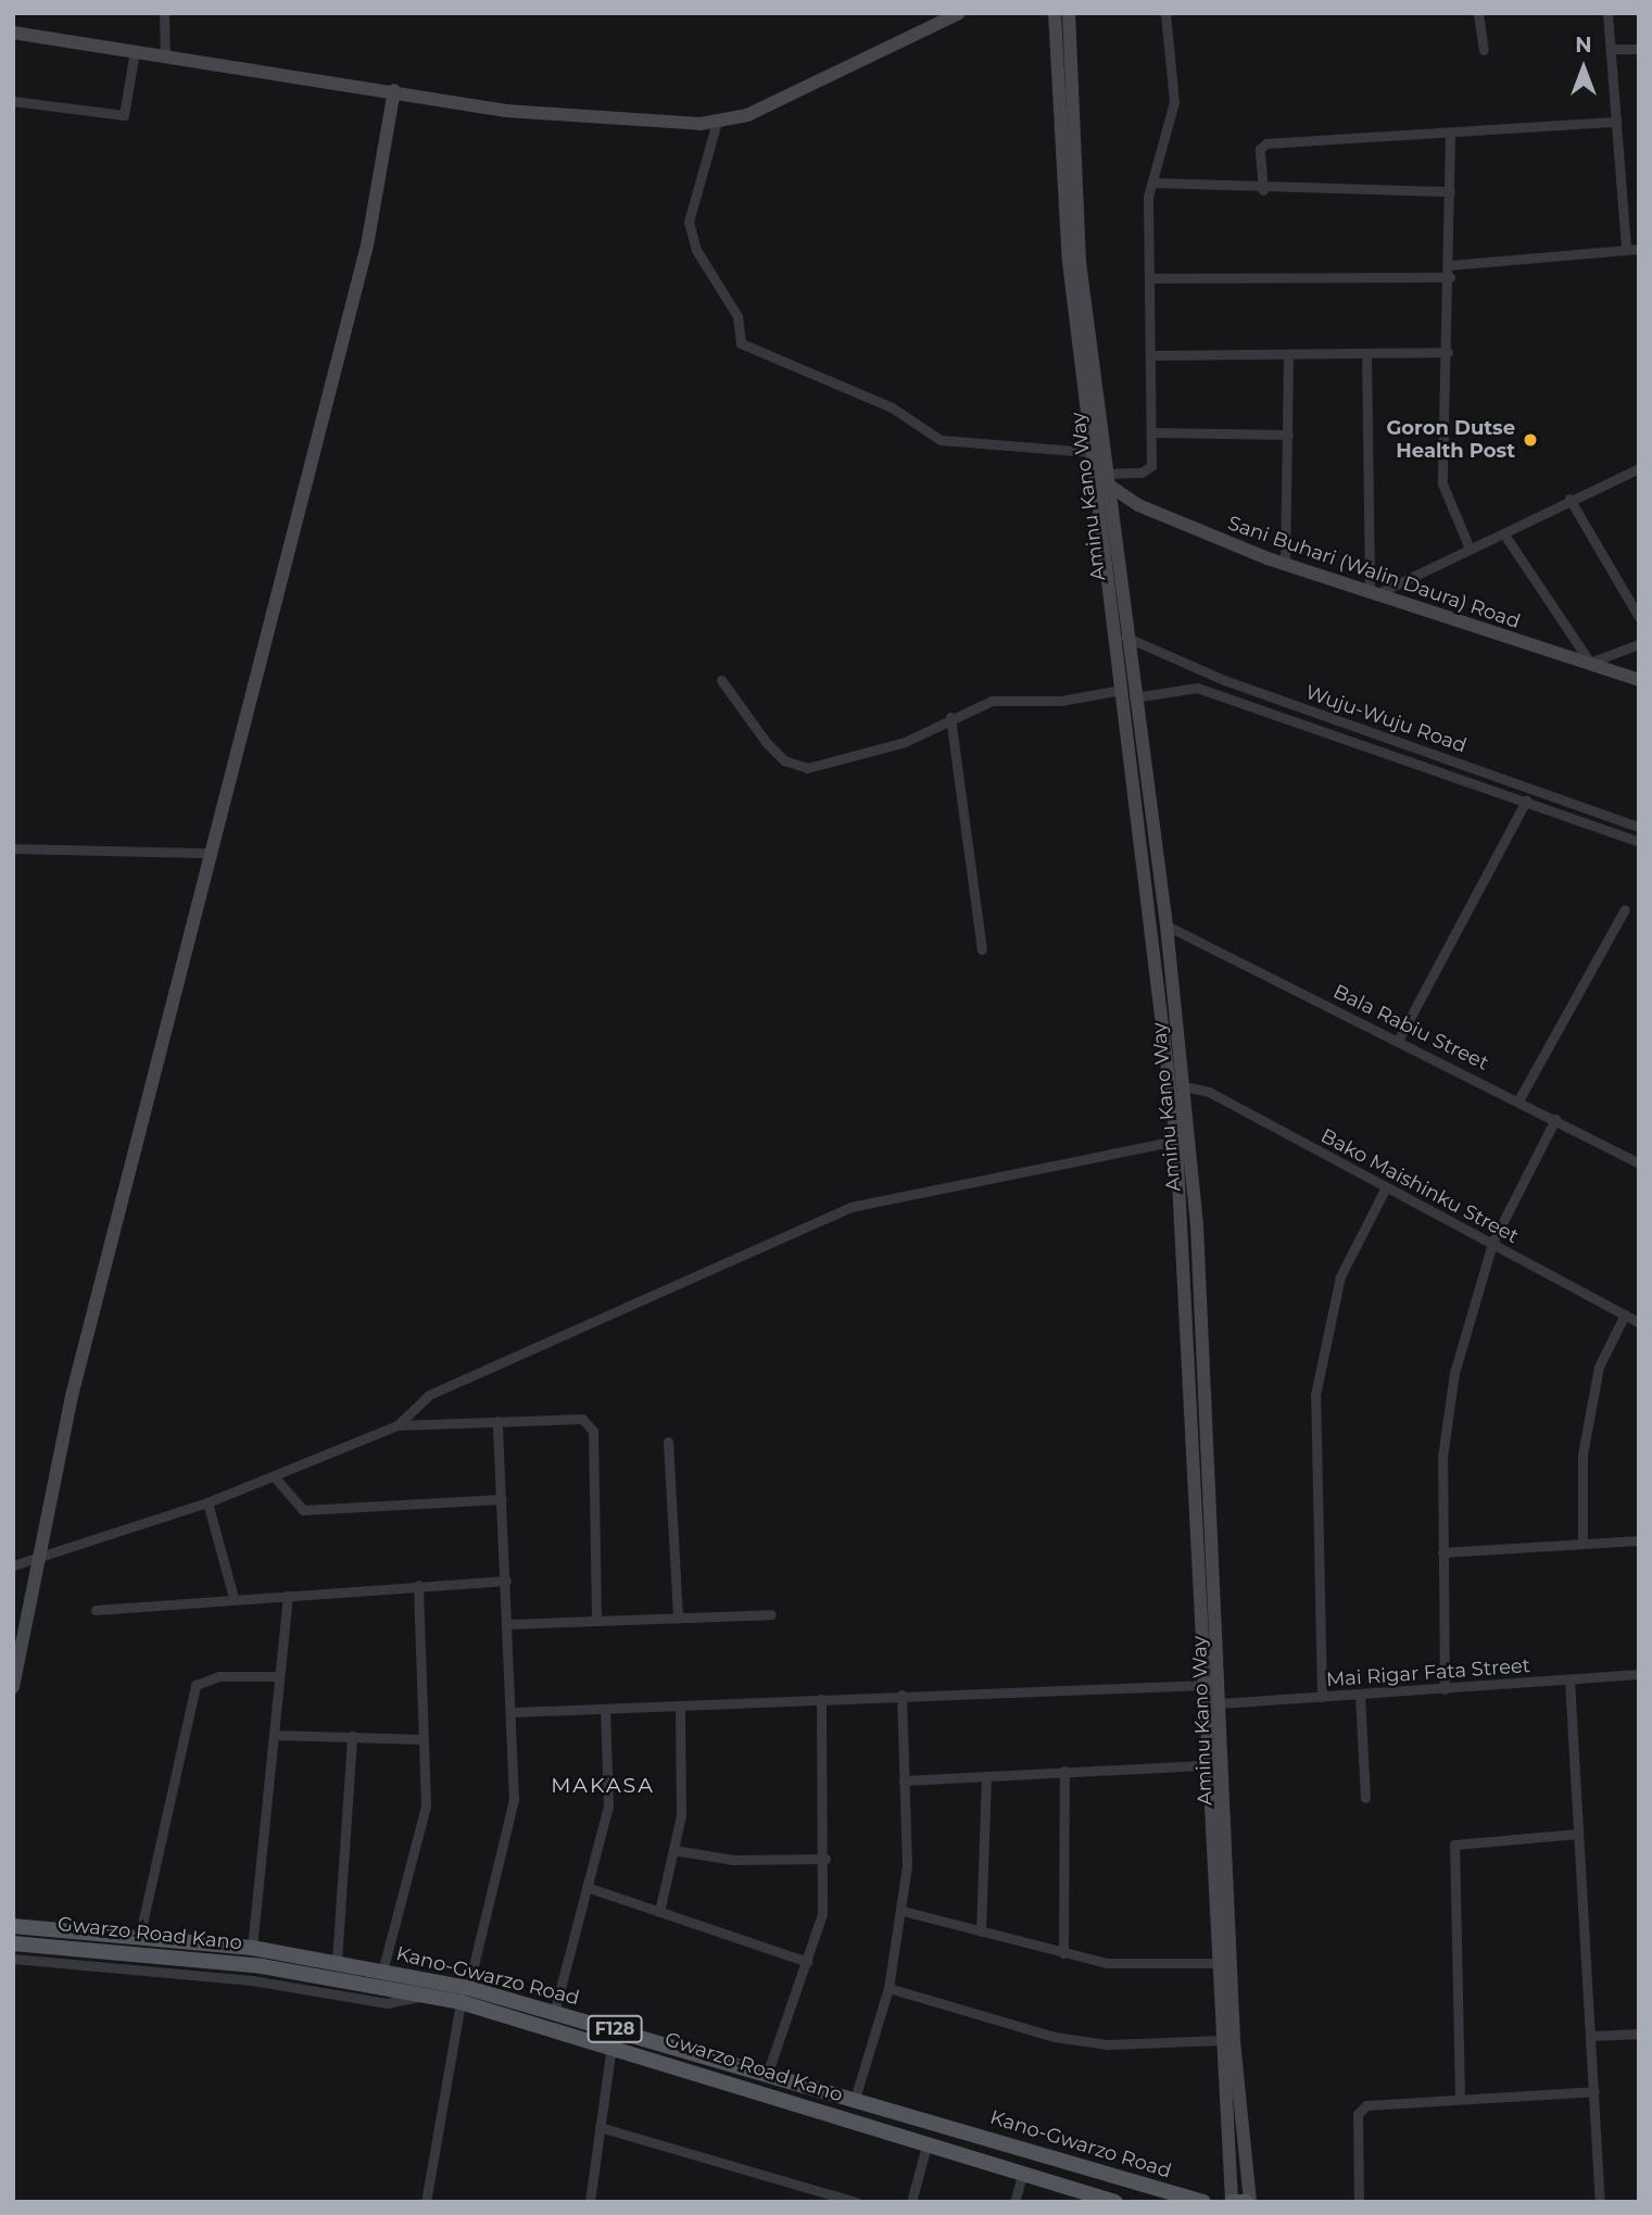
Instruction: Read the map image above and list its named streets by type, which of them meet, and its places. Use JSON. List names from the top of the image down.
{
  "streets": {
    "main road": [
      "Aminu Kano Way",
      "Sani Buhari (Walin Daura) Road",
      "Gwarzo Road Kano",
      "Kano-Gwarzo Road",
      "F128"
    ],
    "street": [
      "Wuju-Wuju Road",
      "Bala Rabiu Street",
      "Bako Maishinku Street",
      "Mai Rigar Fata Street"
    ]
  },
  "crossings": [
    ["Aminu Kano Way", "Sani Buhari (Walin Daura) Road"],
    ["Aminu Kano Way", "Wuju-Wuju Road"],
    ["Aminu Kano Way", "Bala Rabiu Street"],
    ["Aminu Kano Way", "Bako Maishinku Street"],
    ["Aminu Kano Way", "Mai Rigar Fata Street"],
    ["Gwarzo Road Kano", "Kano-Gwarzo Road"]
  ],
  "districts": ["MAKASA"],
  "places": ["Goron Dutse Health Post"],
  "north": "top"
}
